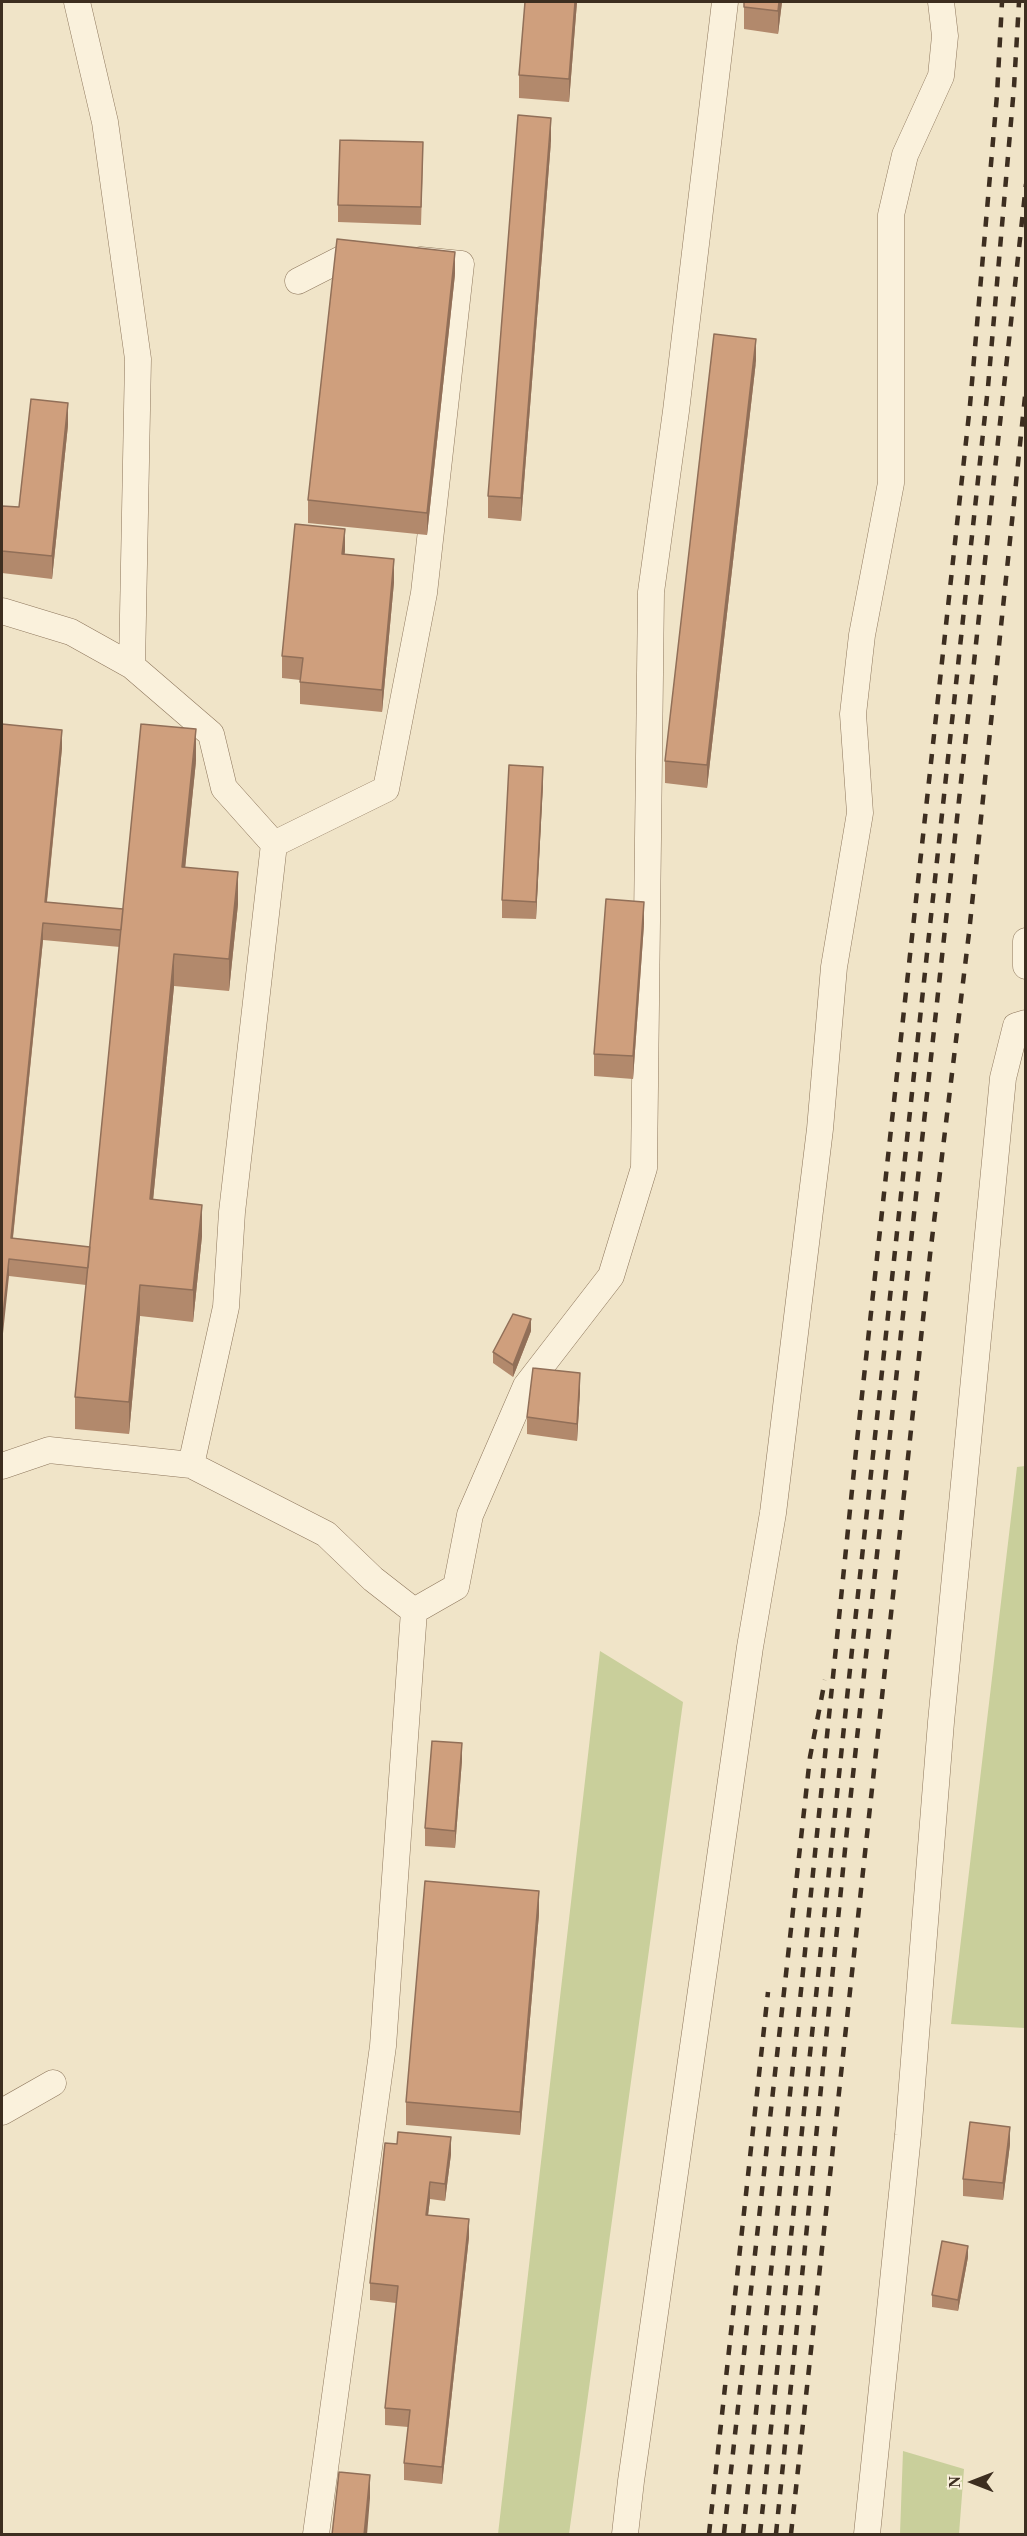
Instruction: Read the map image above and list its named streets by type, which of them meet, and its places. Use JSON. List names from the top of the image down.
{
  "north": "left"
}
